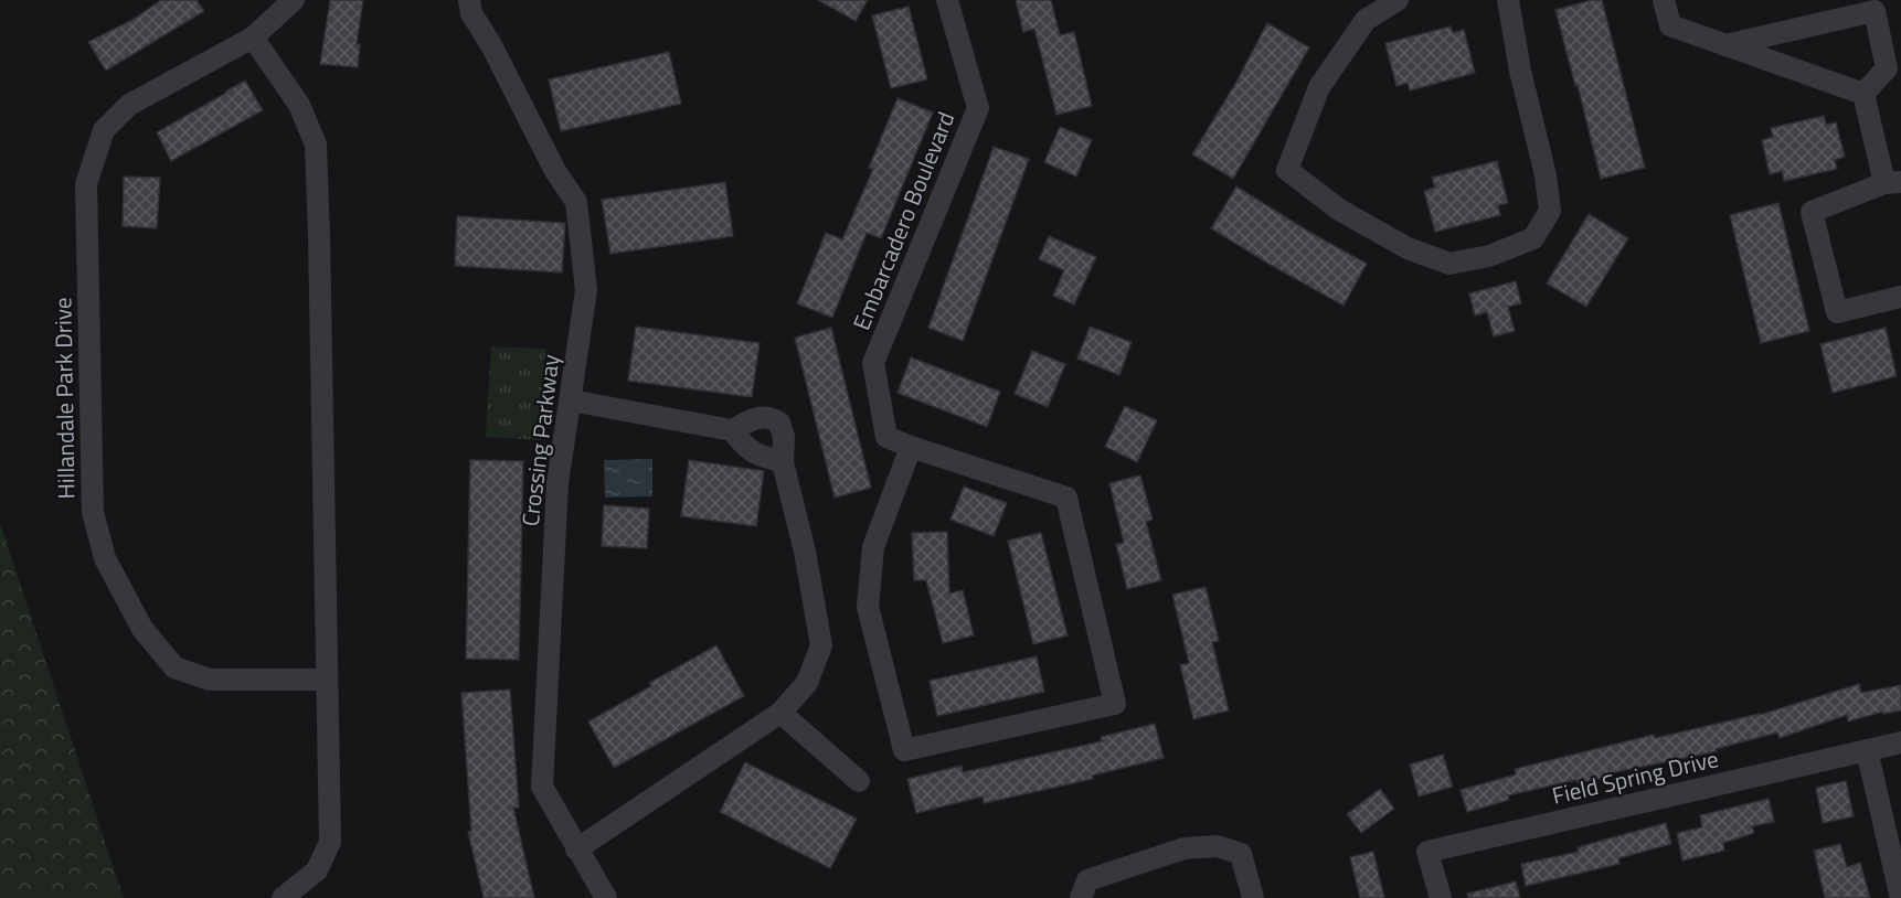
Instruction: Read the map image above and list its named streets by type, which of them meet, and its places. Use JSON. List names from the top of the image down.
{
  "streets": {
    "street": [
      "Embarcadero Boulevard",
      "Hillandale Park Drive",
      "Crossing Parkway",
      "Field Spring Drive"
    ]
  }
}
